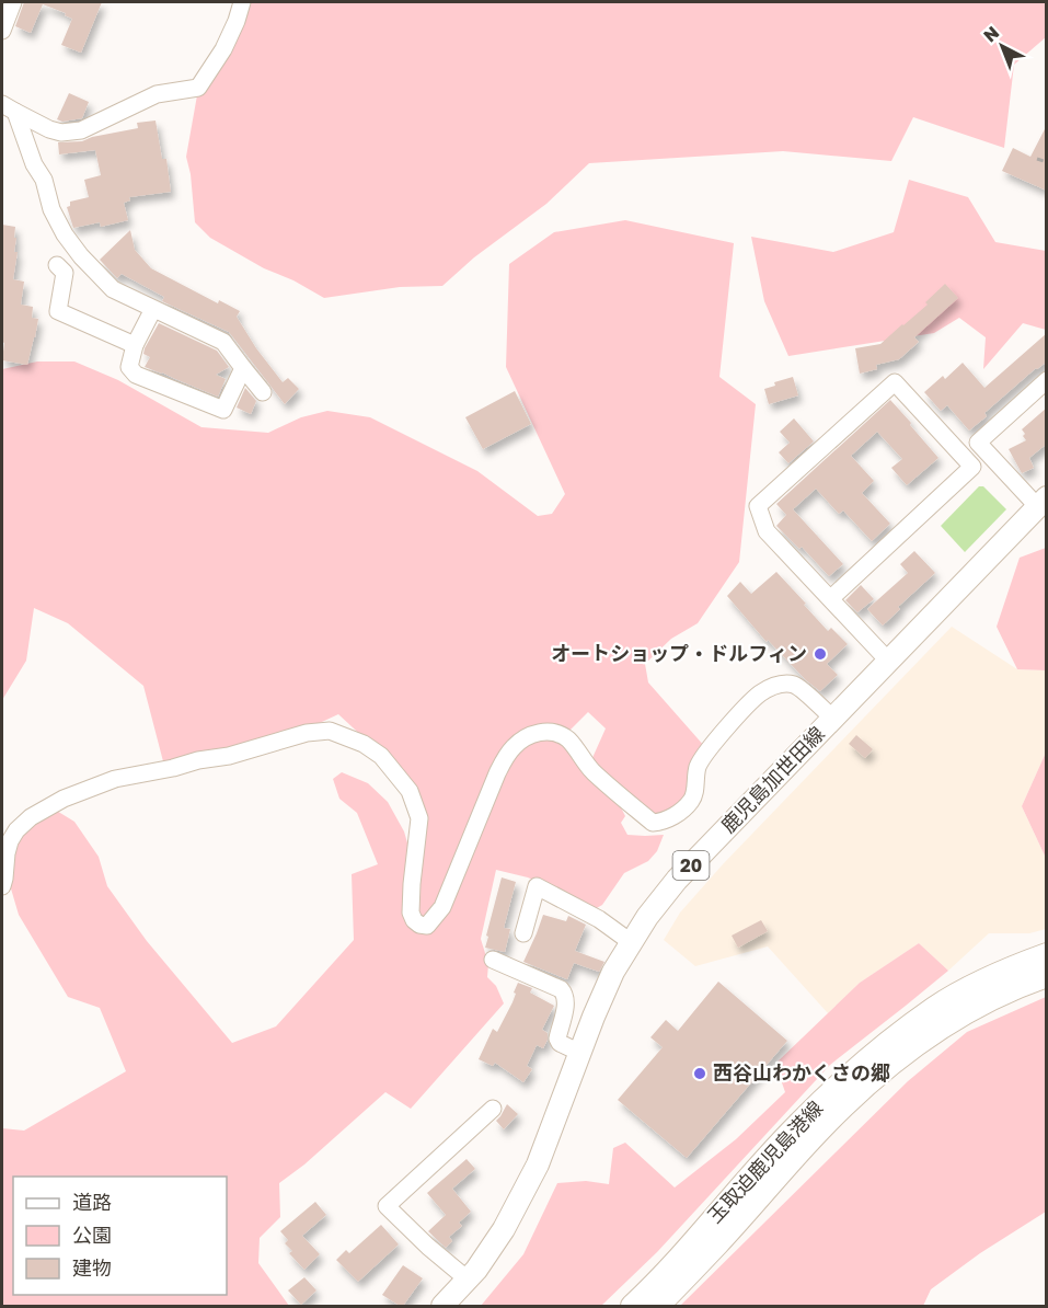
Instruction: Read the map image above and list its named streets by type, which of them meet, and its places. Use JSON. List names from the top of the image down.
{
  "streets": {
    "main road": ["鹿児島加世田線", "20", "玉取迫鹿児島港線"]
  },
  "places": ["オートショップ・ドルフィン", "西谷山わかくさの郷"],
  "legend": ["道路", "公園", "建物"],
  "north": "top left"
}
